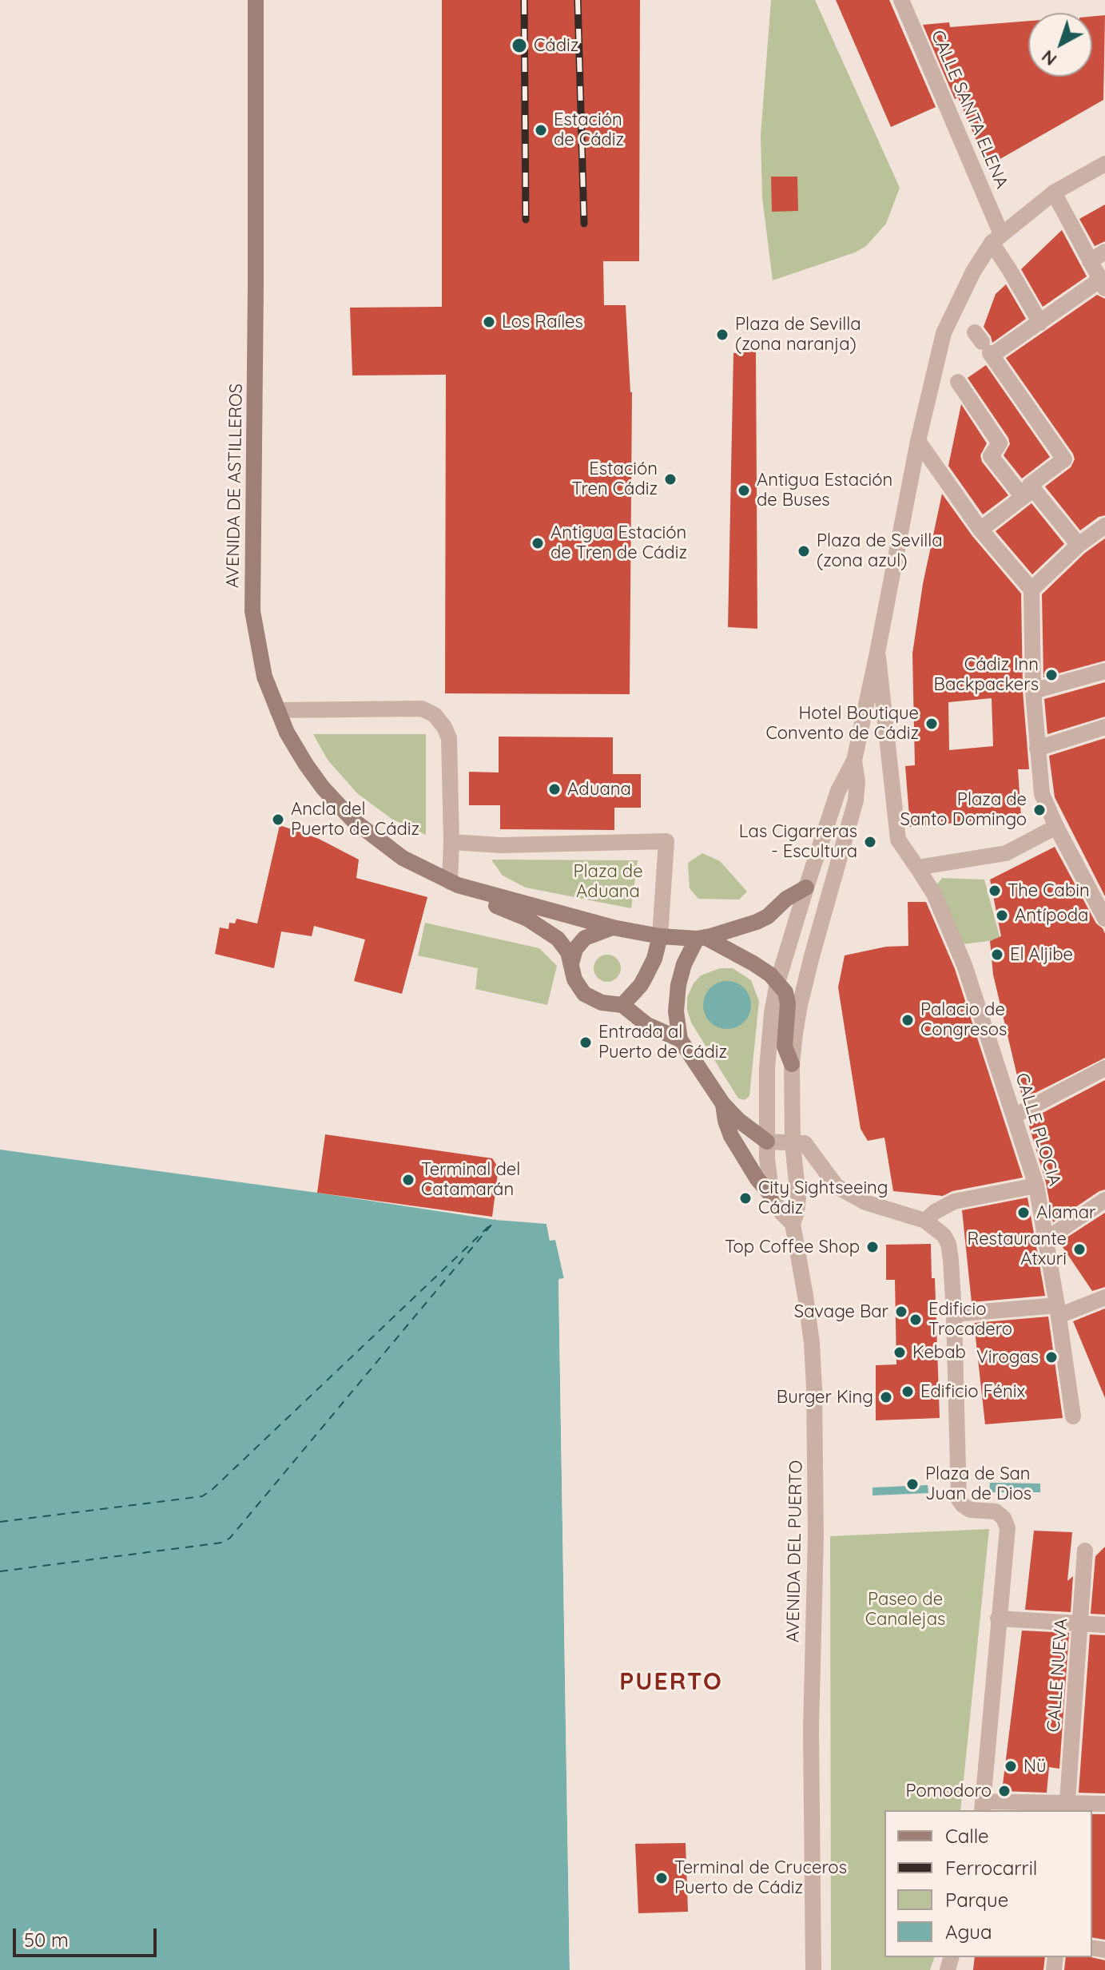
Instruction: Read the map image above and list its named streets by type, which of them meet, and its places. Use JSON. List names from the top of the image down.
{
  "streets": {
    "main road": ["AVENIDA DE ASTILLEROS"],
    "street": [
      "CALLE SANTA ELENA",
      "CALLE PLOCIA",
      "AVENIDA DEL PUERTO",
      "CALLE NUEVA"
    ]
  },
  "districts": ["PUERTO"],
  "parks": ["Plaza de Aduana", "Paseo de Canalejas"],
  "places": [
    "Cádiz",
    "Estación de Cádiz",
    "Los Raíles",
    "Plaza de Sevilla (zona naranja)",
    "Estación Tren Cádiz",
    "Antigua Estación de Buses",
    "Antigua Estación de Tren de Cádiz",
    "Plaza de Sevilla (zona azul)",
    "Cádiz Inn Backpackers",
    "Hotel Boutique Convento de Cádiz",
    "Aduana",
    "Plaza de Santo Domingo",
    "Ancla del Puerto de Cádiz",
    "Las Cigarreras - Escultura",
    "The Cabin",
    "Antípoda",
    "El Aljibe",
    "Palacio de Congresos",
    "Entrada al Puerto de Cádiz",
    "Terminal del Catamarán",
    "City Sightseeing Cádiz",
    "Alamar",
    "Top Coffee Shop",
    "Restaurante Atxuri",
    "Savage Bar",
    "Edificio Trocadero",
    "Kebab",
    "Virogas",
    "Edificio Fénix",
    "Burger King",
    "Plaza de San Juan de Dios",
    "Nü",
    "Pomodoro",
    "Terminal de Cruceros Puerto de Cádiz"
  ],
  "legend": [
    "Calle",
    "Ferrocarril",
    "Parque",
    "Agua"
  ],
  "scale_bar": "50 m",
  "north": "bottom left"
}
